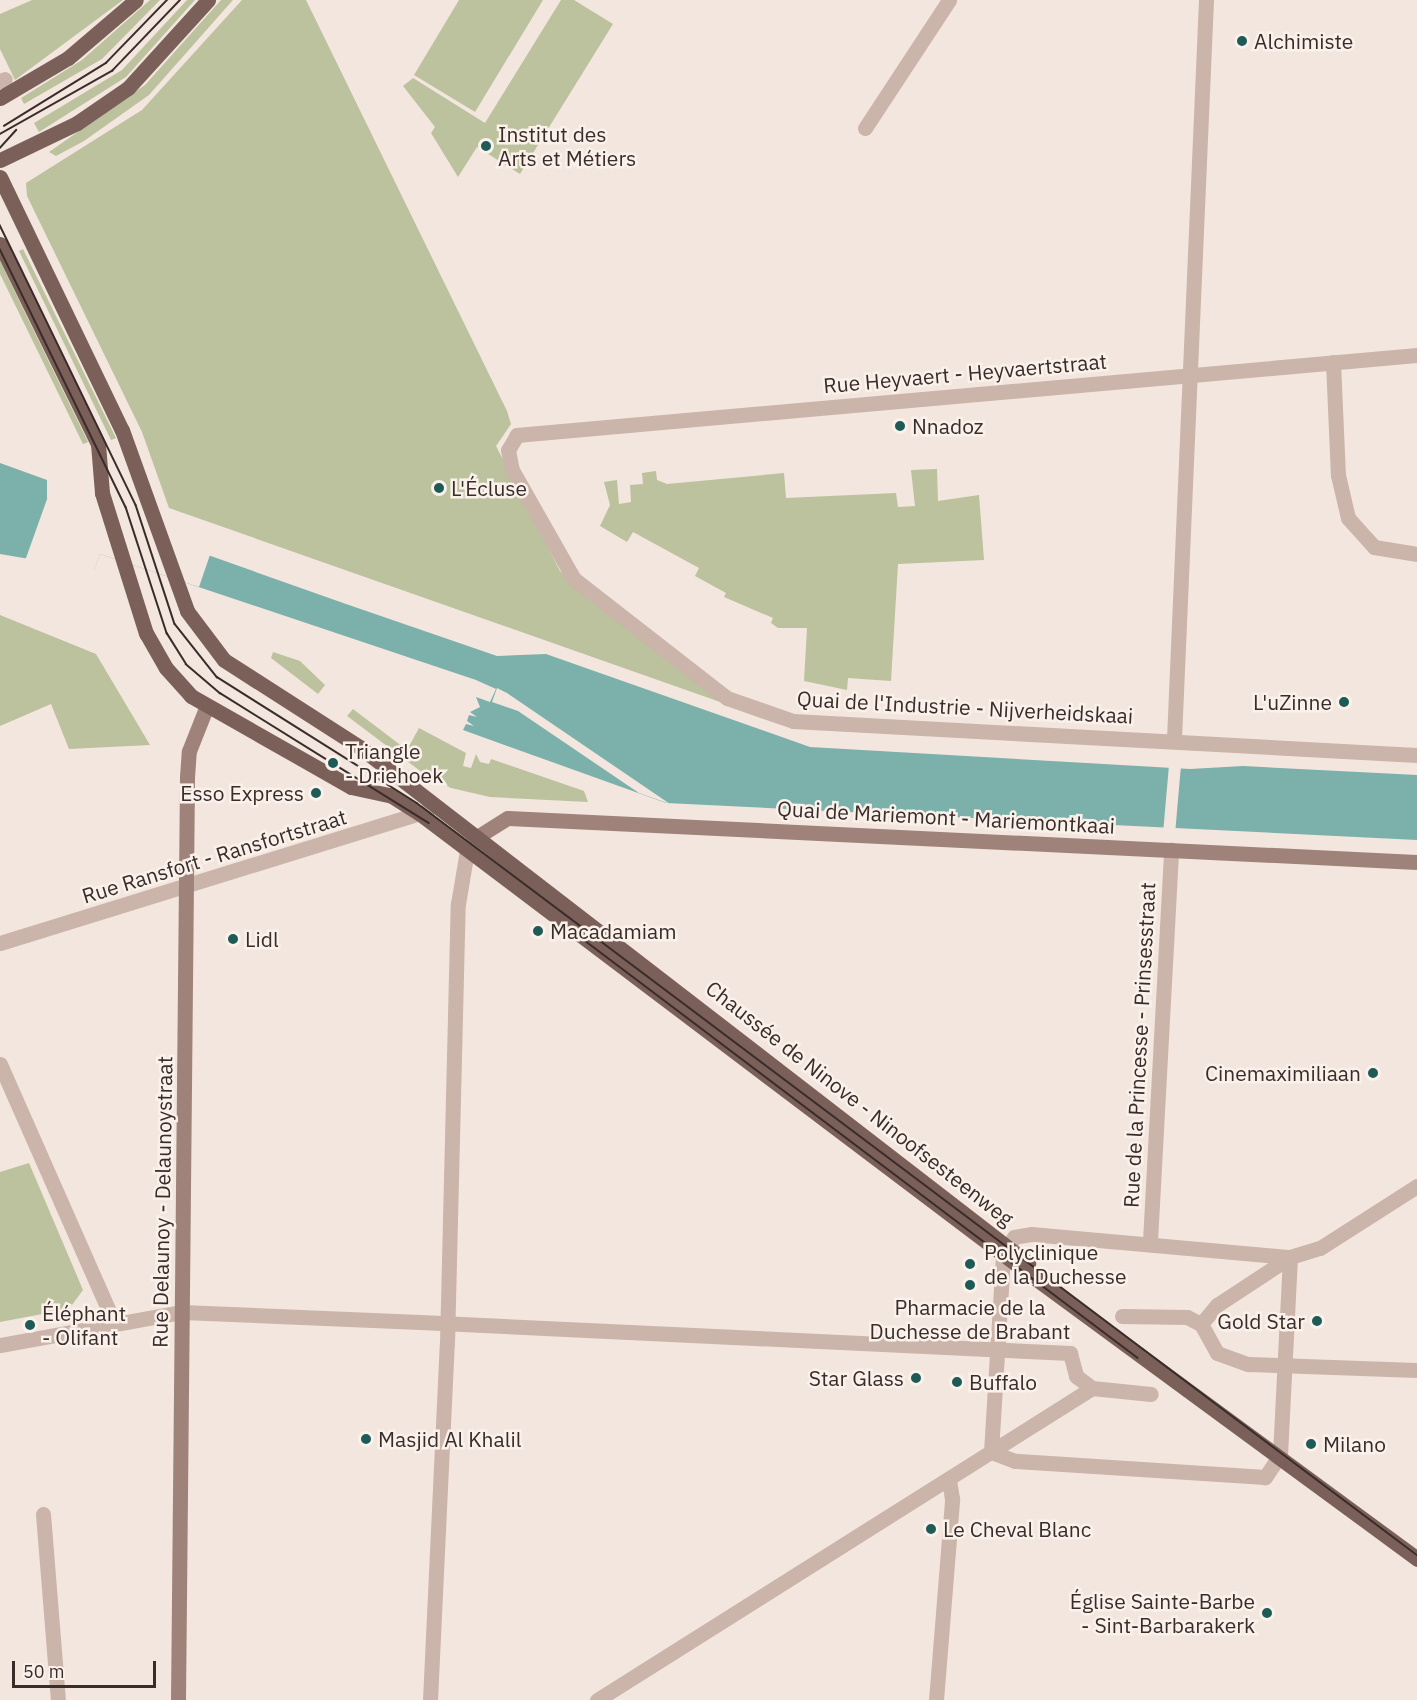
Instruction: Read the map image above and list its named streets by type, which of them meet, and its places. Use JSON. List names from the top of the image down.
{
  "streets": {
    "main road": ["Chaussée de Ninove - Ninoofsesteenweg"],
    "street": [
      "Rue Heyvaert - Heyvaertstraat",
      "Quai de l'Industrie - Nijverheidskaai",
      "Quai de Mariemont - Mariemontkaai",
      "Rue Ransfort - Ransfortstraat",
      "Rue de la Princesse - Prinsesstraat",
      "Rue Delaunoy - Delaunoystraat"
    ]
  },
  "crossings": [
    ["Rue Heyvaert - Heyvaertstraat", "Quai de l'Industrie - Nijverheidskaai"],
    ["Quai de Mariemont - Mariemontkaai", "Rue de la Princesse - Prinsesstraat"],
    ["Quai de Mariemont - Mariemontkaai", "Chaussée de Ninove - Ninoofsesteenweg"],
    ["Rue Ransfort - Ransfortstraat", "Chaussée de Ninove - Ninoofsesteenweg"],
    ["Rue Ransfort - Ransfortstraat", "Rue Delaunoy - Delaunoystraat"],
    ["Chaussée de Ninove - Ninoofsesteenweg", "Rue Delaunoy - Delaunoystraat"]
  ],
  "places": [
    "Alchimiste",
    "Institut des Arts et Métiers",
    "Nnadoz",
    "L'Écluse",
    "L'uZinne",
    "Triangle - Driehoek",
    "Esso Express",
    "Macadamiam",
    "Lidl",
    "Cinemaximiliaan",
    "Polyclinique de la Duchesse",
    "Pharmacie de la Duchesse de Brabant",
    "Gold Star",
    "Éléphant - Olifant",
    "Star Glass",
    "Buffalo",
    "Masjid Al Khalil",
    "Milano",
    "Le Cheval Blanc",
    "Église Sainte-Barbe - Sint-Barbarakerk"
  ],
  "scale_bar": "50 m"
}
